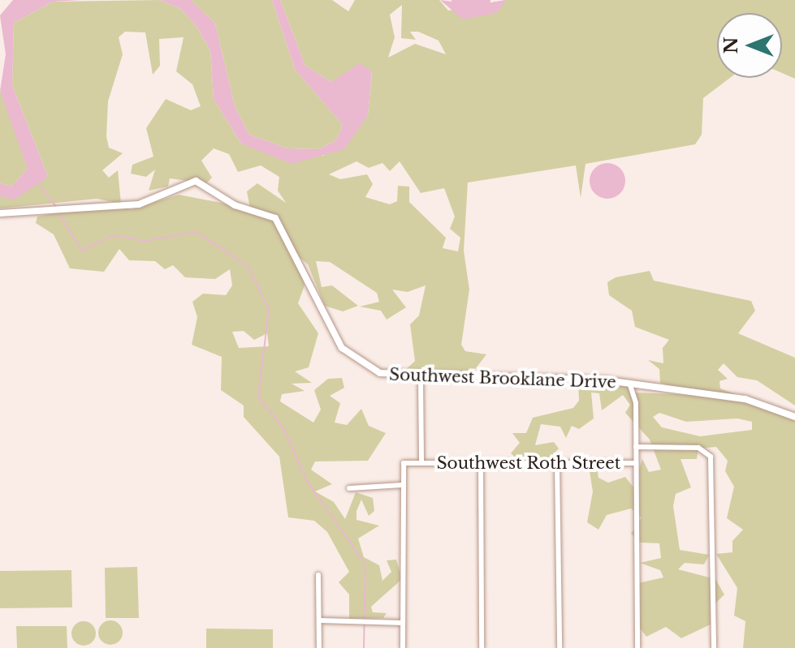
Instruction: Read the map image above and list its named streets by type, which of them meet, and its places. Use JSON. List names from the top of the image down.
{
  "streets": {
    "street": ["Southwest Brooklane Drive", "Southwest Roth Street"]
  },
  "north": "left"
}
